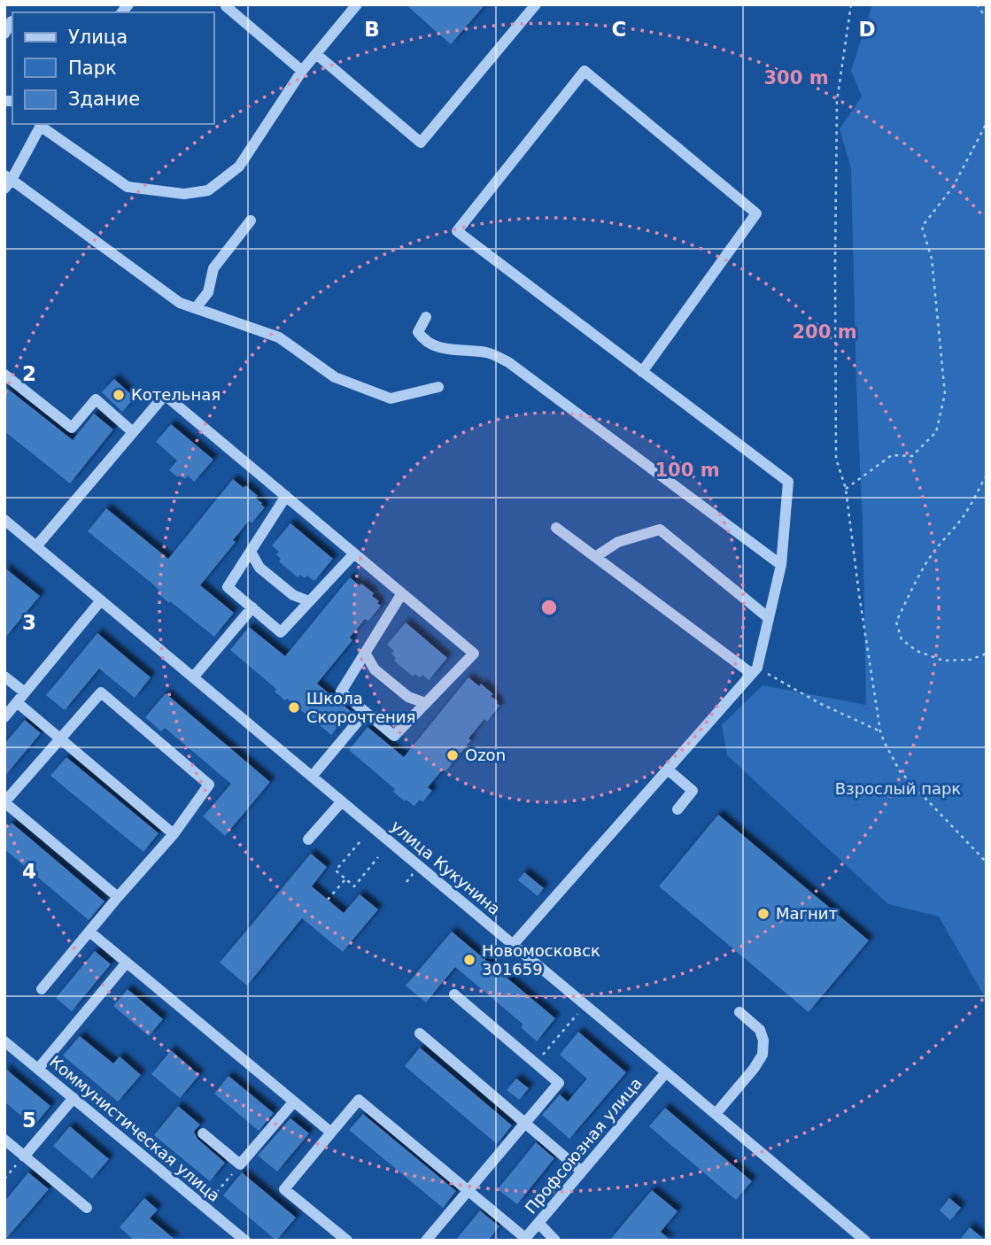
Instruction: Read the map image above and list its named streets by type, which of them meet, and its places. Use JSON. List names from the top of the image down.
{
  "streets": {
    "street": ["улица Кукунина", "Коммунистическая улица", "Профсоюзная улица"]
  },
  "crossings": [
    ["улица Кукунина", "Профсоюзная улица"]
  ],
  "parks": ["Взрослый парк"],
  "places": [
    "Котельная",
    "Школа Скорочтения",
    "Ozon",
    "Магнит",
    "Новомосковск 301659"
  ],
  "legend": ["Улица", "Парк", "Здание"],
  "grid": {
    "columns": ["B", "C", "D"],
    "rows": [
      "2",
      "3",
      "4",
      "5"
    ]
  },
  "rings": ["300 m", "200 m", "100 m"]
}
